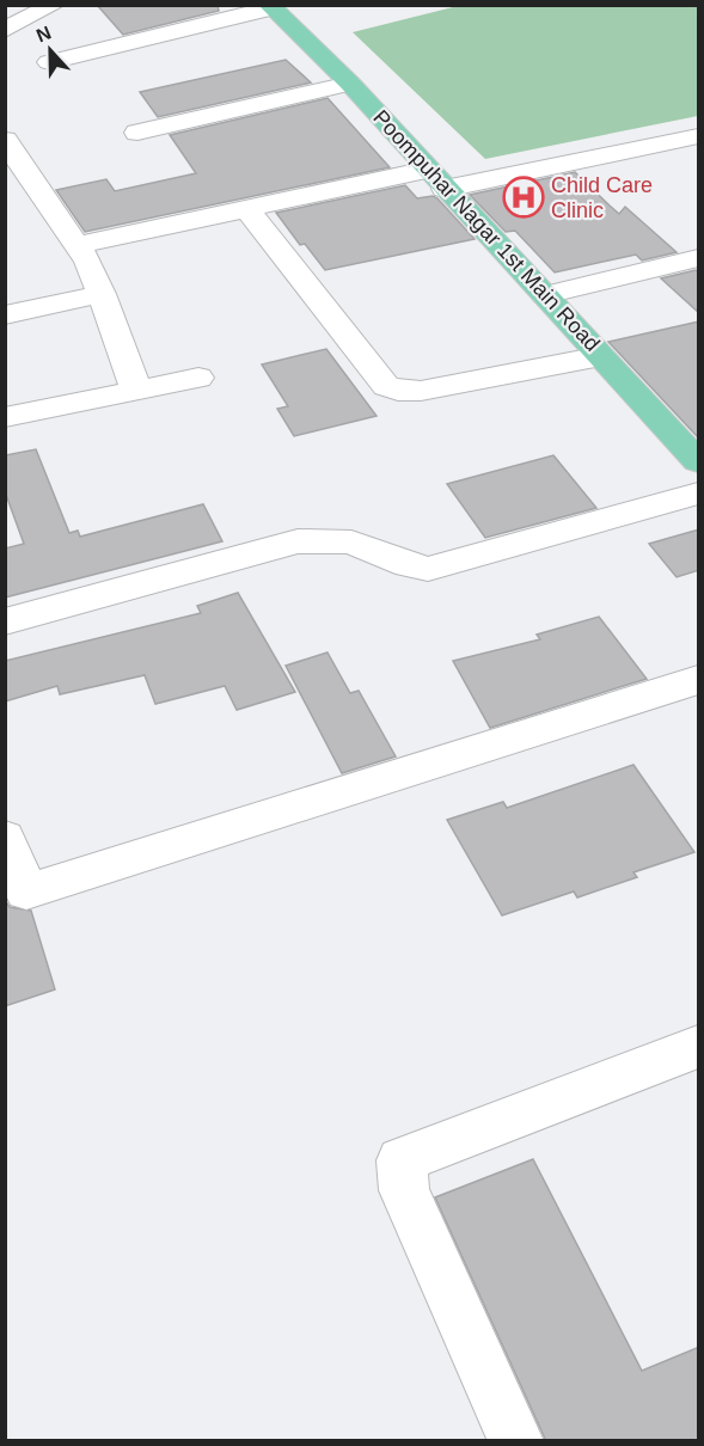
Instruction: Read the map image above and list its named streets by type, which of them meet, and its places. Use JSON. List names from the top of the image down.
{
  "streets": {
    "main road": ["Poompuhar Nagar 1st Main Road"]
  },
  "places": {
    "hospital": ["Child Care Clinic"]
  },
  "north": "top"
}
